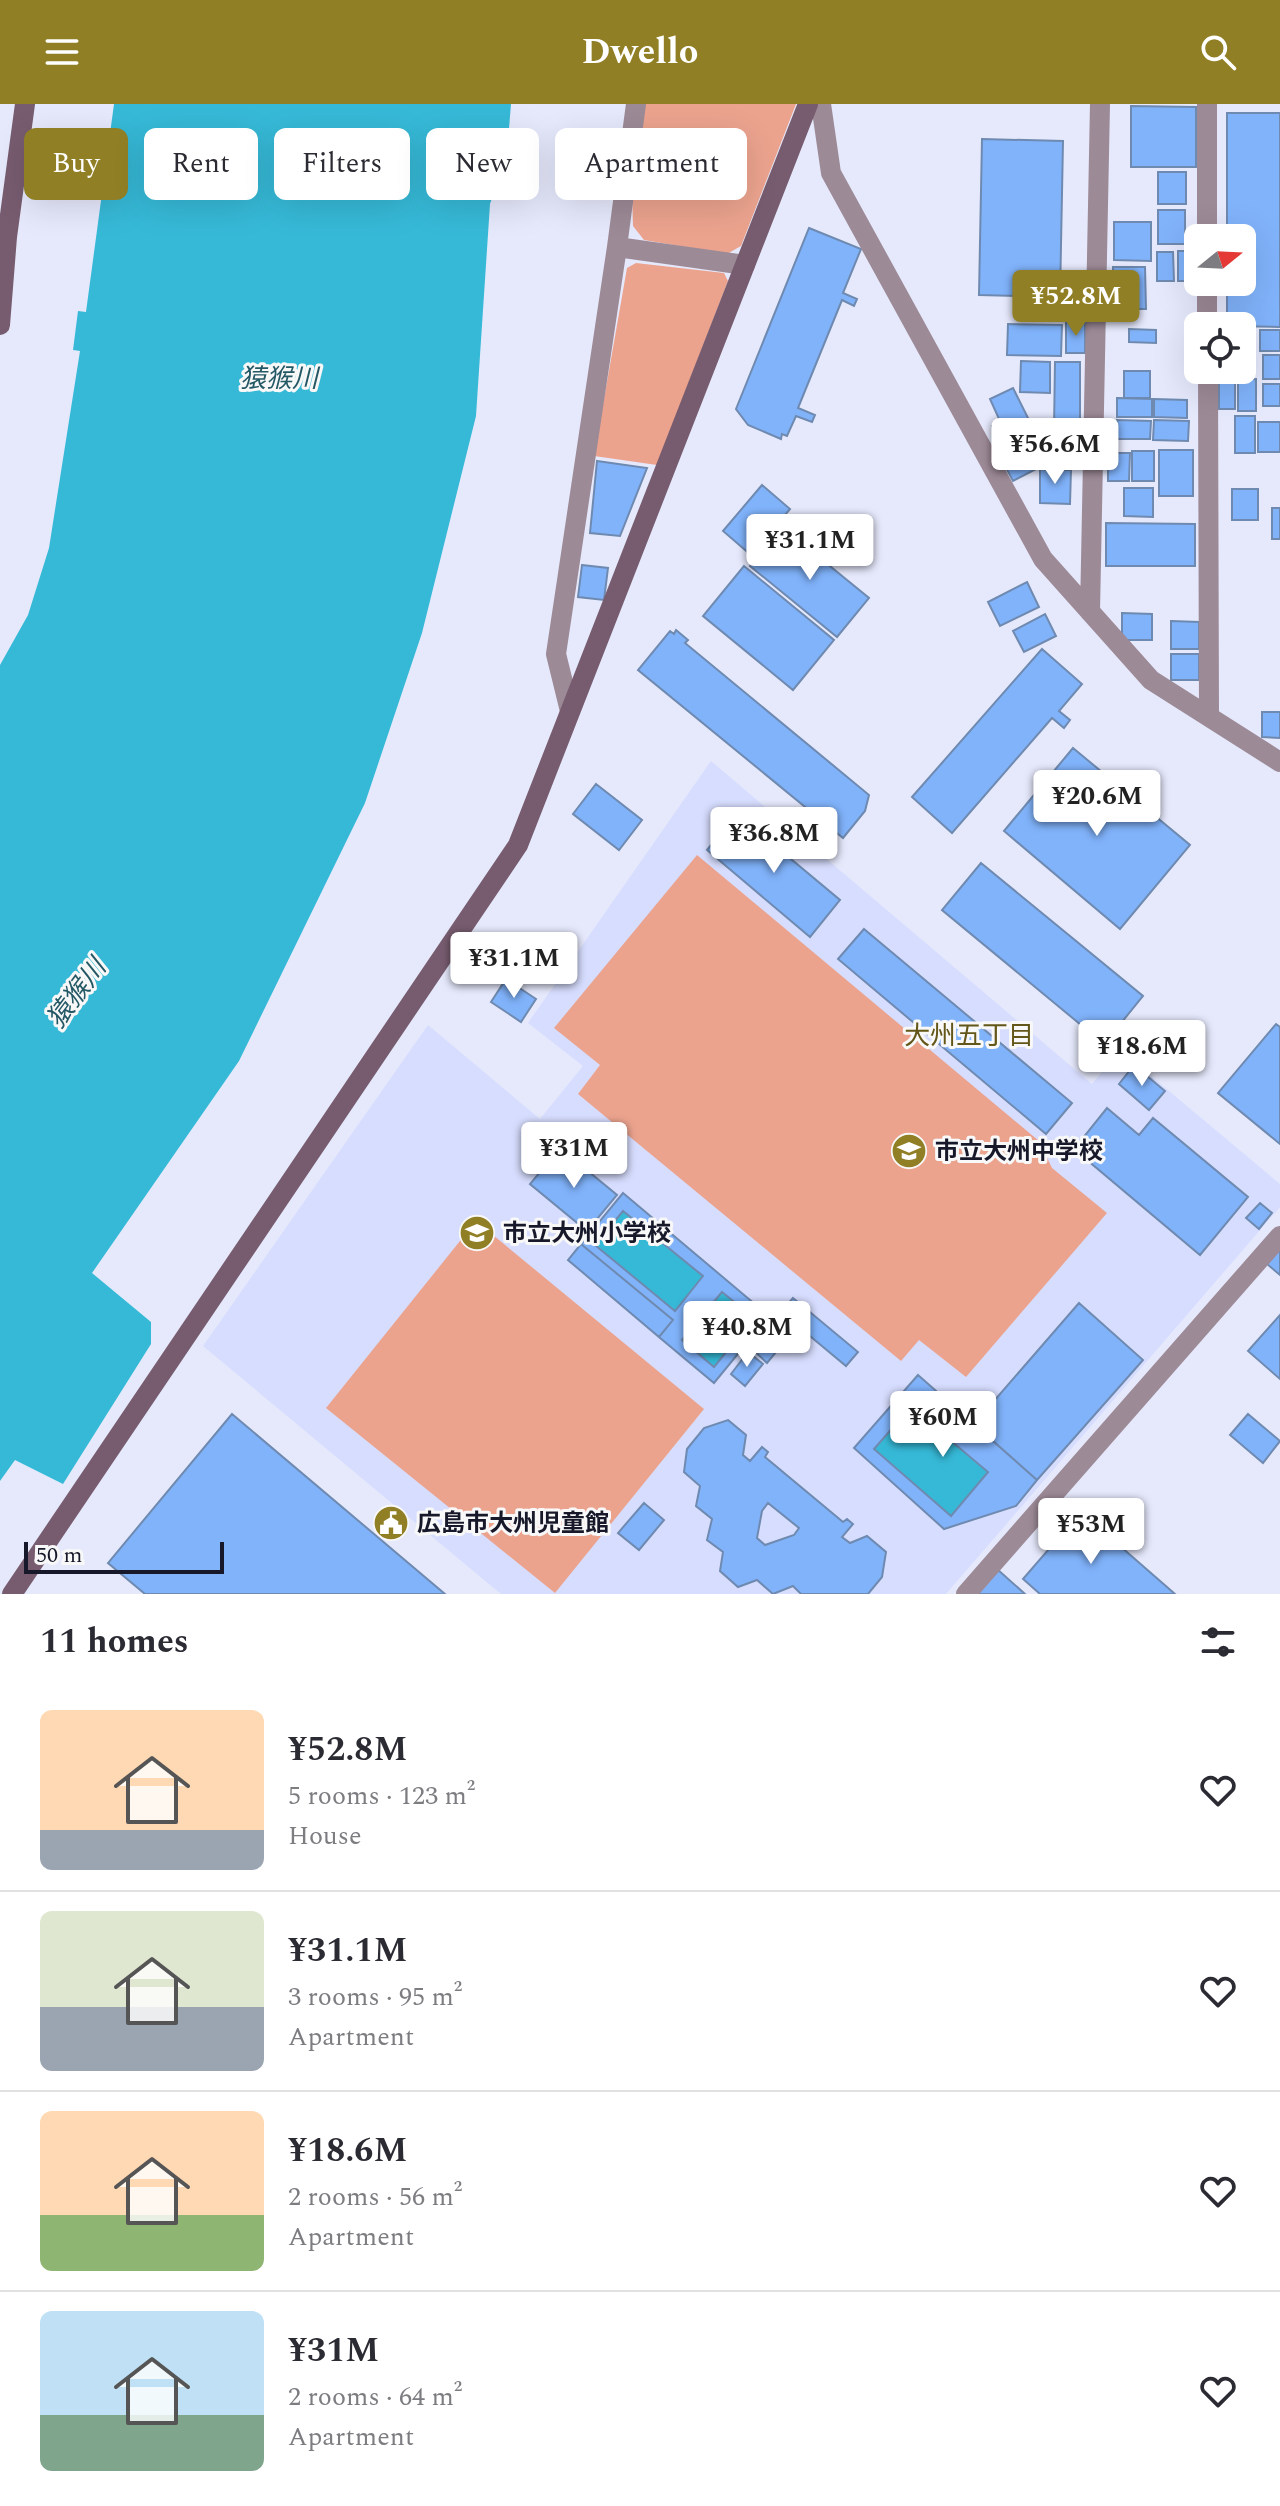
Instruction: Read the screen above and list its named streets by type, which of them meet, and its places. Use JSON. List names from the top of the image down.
{
  "districts": ["大州五丁目"],
  "water": ["猿猴川"],
  "places": {
    "school or university": ["市立大州中学校", "市立大州小学校"],
    "public building": ["広島市大州児童館"]
  },
  "scale_bar": "50 m",
  "north": "right",
  "page": {
    "header": "Dwello",
    "chip": [
      "Buy",
      "Rent",
      "Filters",
      "New",
      "Apartment"
    ],
    "price": [
      "¥52.8M",
      "¥56.6M",
      "¥31.1M",
      "¥20.6M",
      "¥36.8M",
      "¥31.1M",
      "¥18.6M",
      "¥31M",
      "¥40.8M",
      "¥60M",
      "¥53M"
    ],
    "scale": "50 m",
    "heading": "11 homes",
    "list": [
      {
        "name": "¥52.8M",
        "note": "5 rooms · 123 m² · House"
      },
      {
        "name": "¥31.1M",
        "note": "3 rooms · 95 m² · Apartment"
      },
      {
        "name": "¥18.6M",
        "note": "2 rooms · 56 m² · Apartment"
      },
      {
        "name": "¥31M",
        "note": "2 rooms · 64 m² · Apartment"
      }
    ]
  }
}
